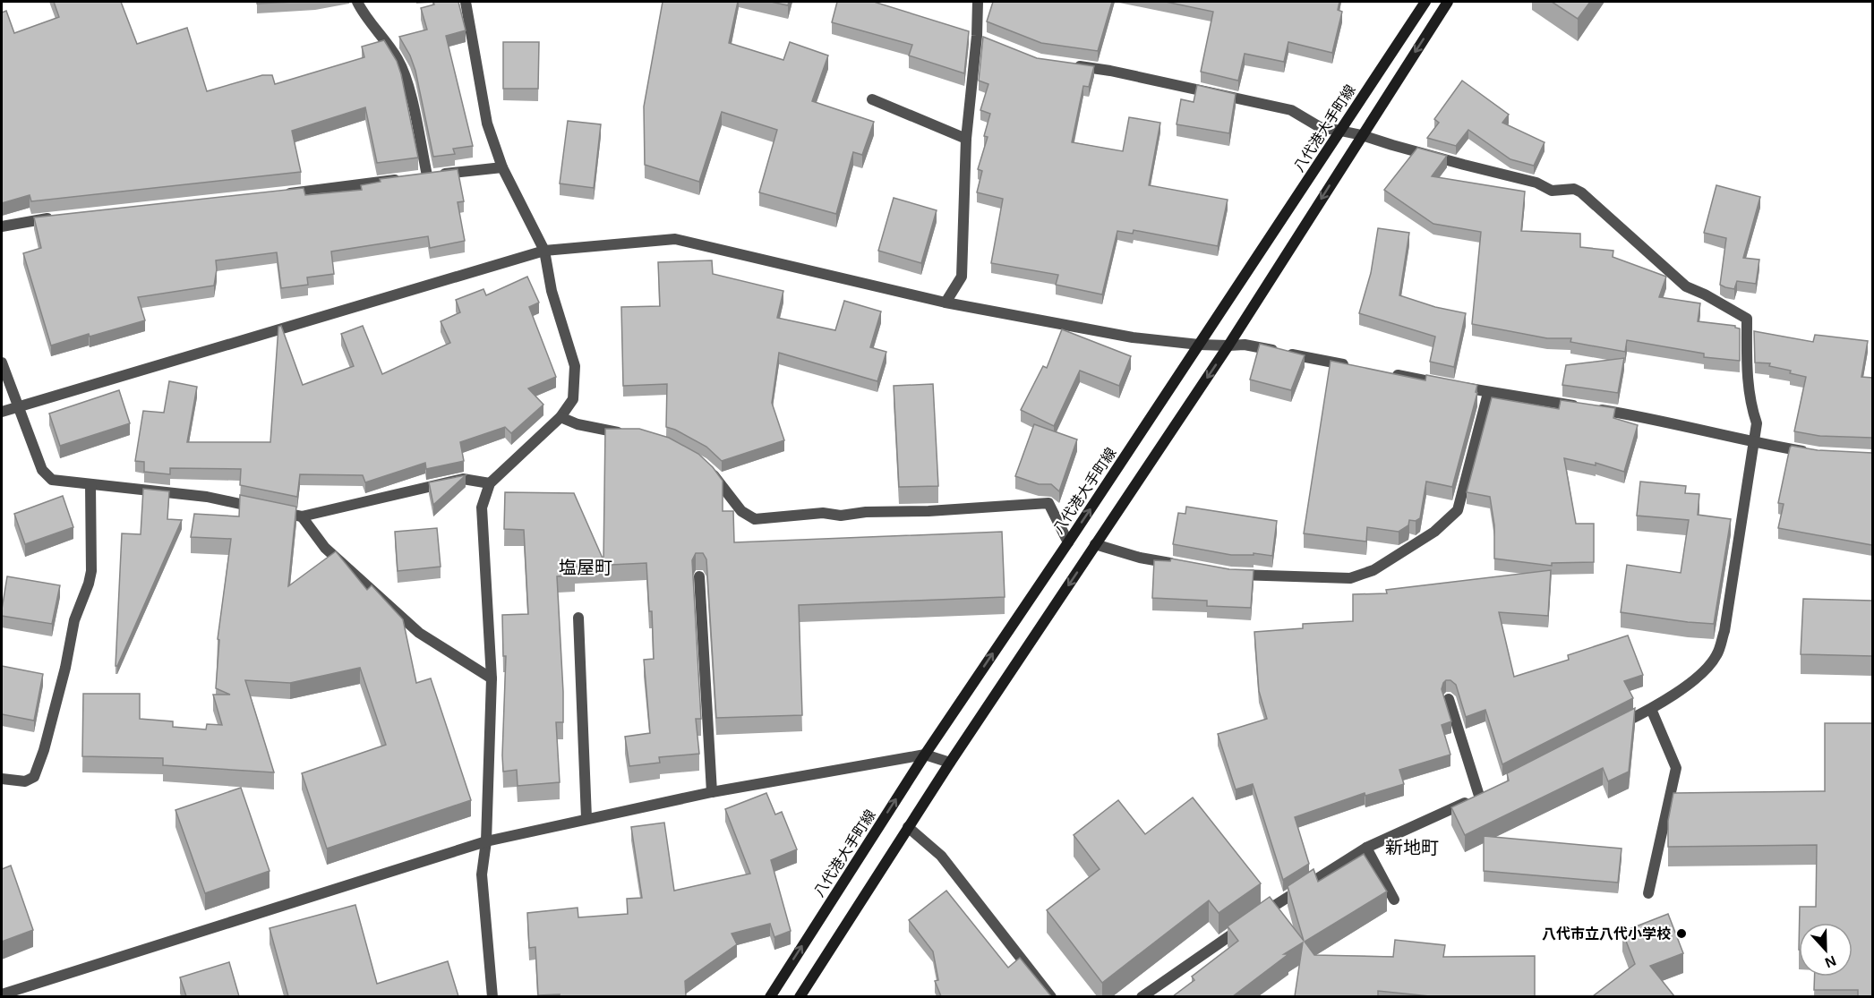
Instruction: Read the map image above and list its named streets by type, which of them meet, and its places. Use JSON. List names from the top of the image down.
{
  "streets": {
    "main road": ["八代港大手町線"]
  },
  "districts": ["塩屋町", "新地町"],
  "places": ["八代市立八代小学校"],
  "north": "bottom"
}
